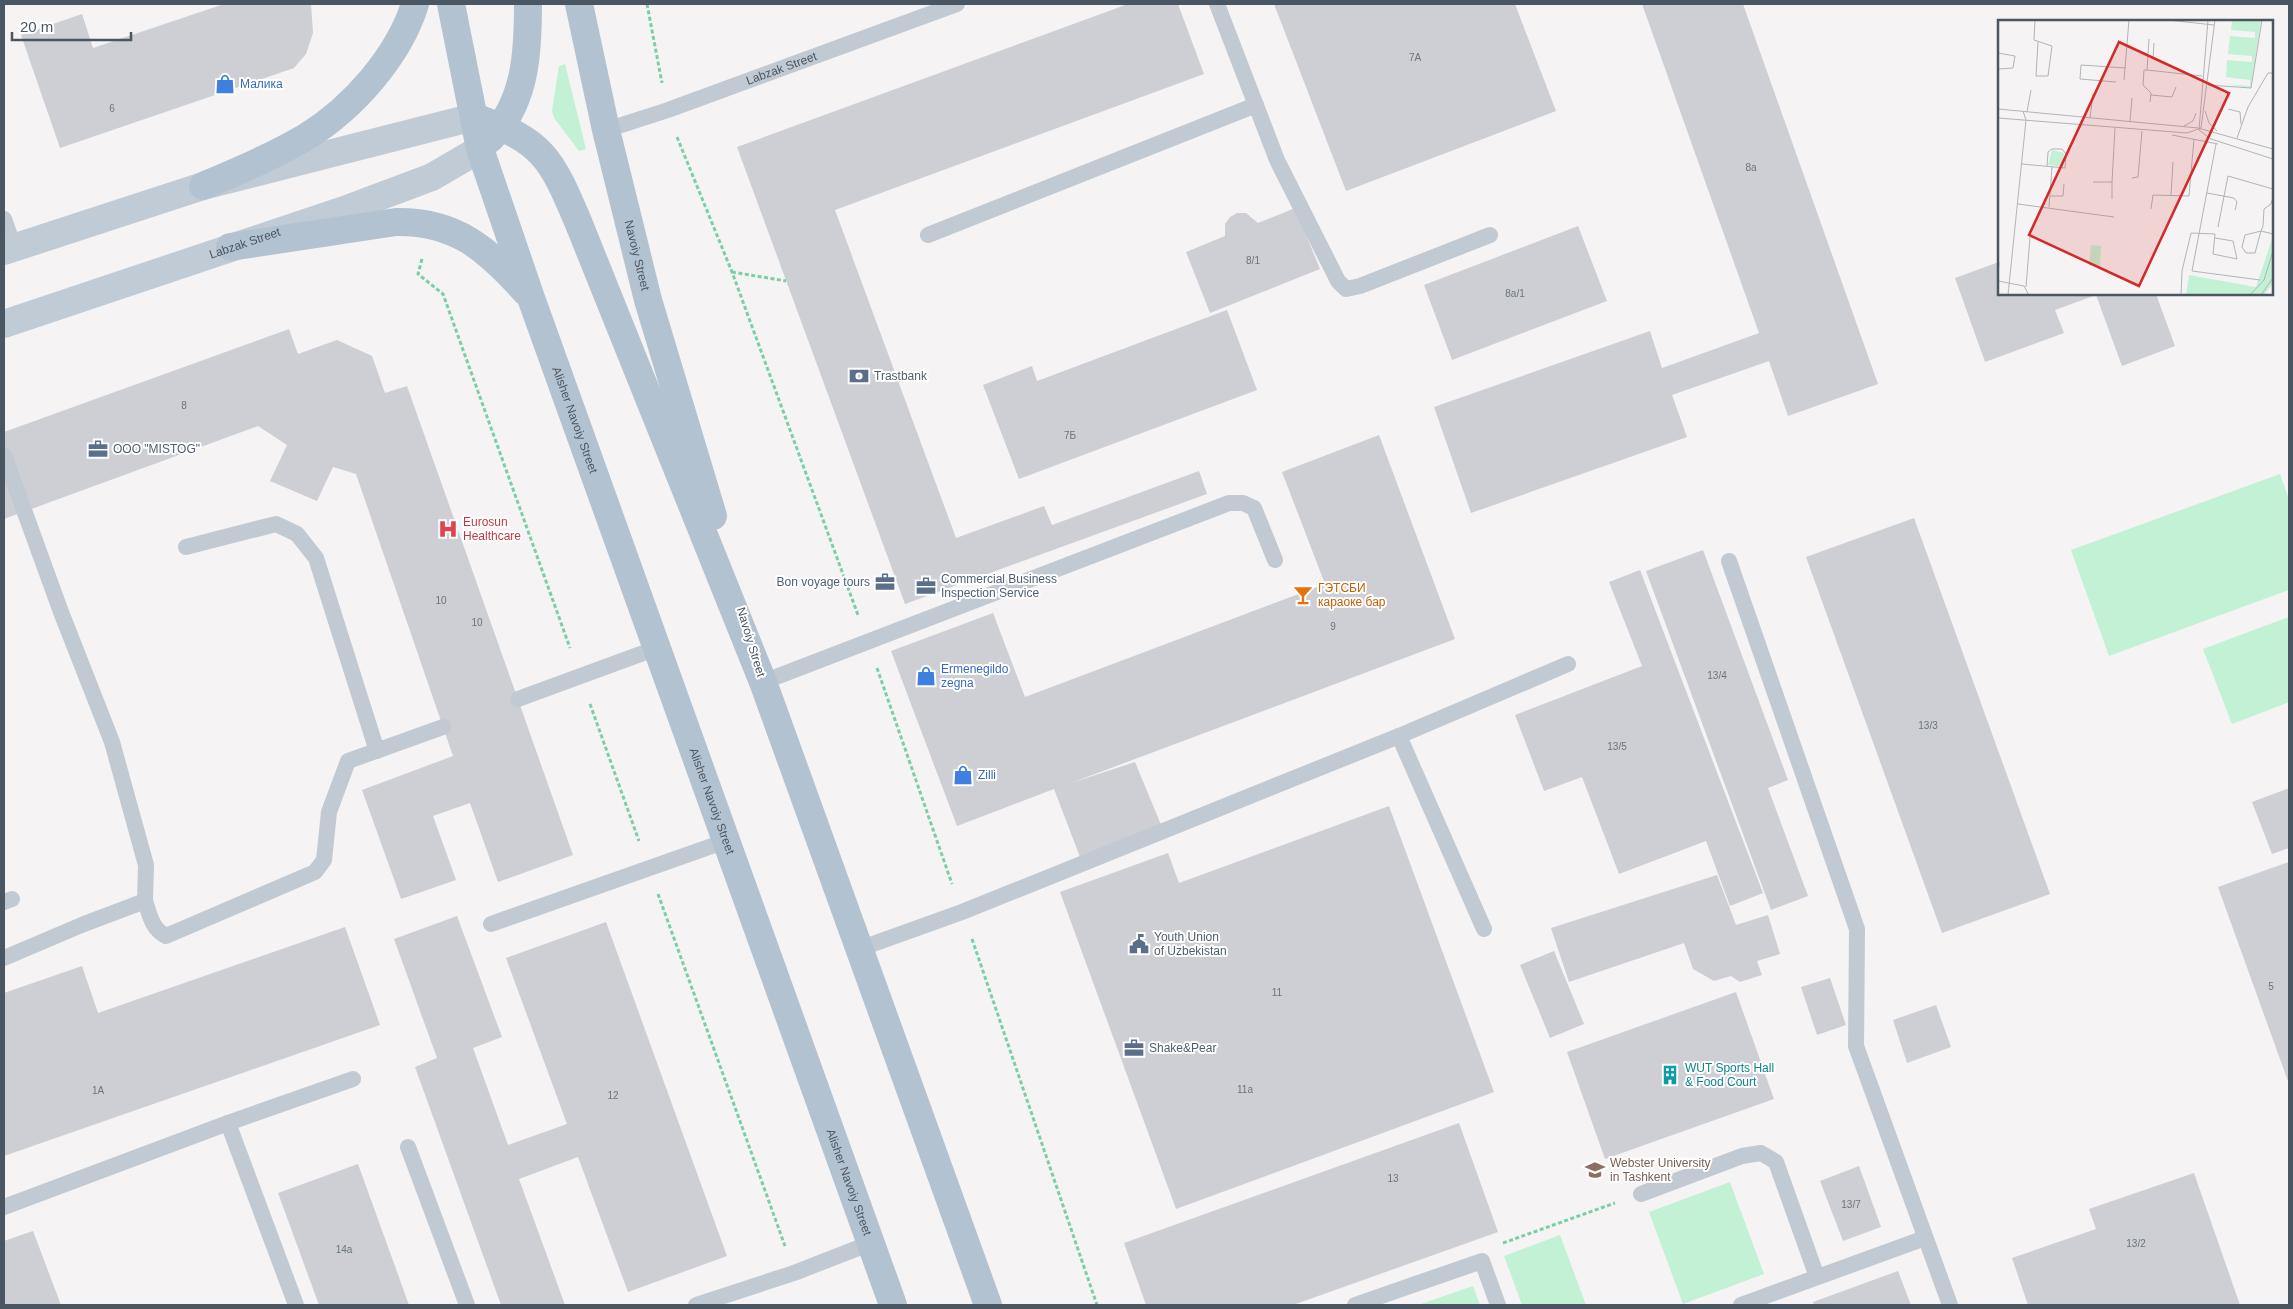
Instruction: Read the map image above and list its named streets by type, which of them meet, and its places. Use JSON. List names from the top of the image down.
{
  "streets": {
    "main road": ["Labzak Street", "Navoiy Street", "Alisher Navoiy Street"]
  },
  "crossings": [
    ["Labzak Street", "Navoiy Street"]
  ],
  "places": {
    "shop": ["Малика", "Ermenegildo zegna", "Zilli"],
    "bank": ["Trastbank"],
    "office": [
      "ООО \"MISTOG\"",
      "Bon voyage tours",
      "Commercial Business Inspection Service",
      "Shake&Pear"
    ],
    "hospital": ["Eurosun Healthcare"],
    "bar": ["ГЭТСБИ караоке бар"],
    "public building": ["Youth Union of Uzbekistan"],
    "building": ["WUT Sports Hall & Food Court"],
    "school or university": ["Webster University in Tashkent"]
  },
  "house_numbers": [
    "7A",
    "6",
    "8a",
    "8/1",
    "8a/1",
    "8",
    "7Б",
    "10",
    "10",
    "9",
    "13/4",
    "13/3",
    "13/5",
    "5",
    "11",
    "11а",
    "1А",
    "12",
    "13",
    "13/7",
    "13/2",
    "14a"
  ],
  "scale_bar": "20 m"
}
